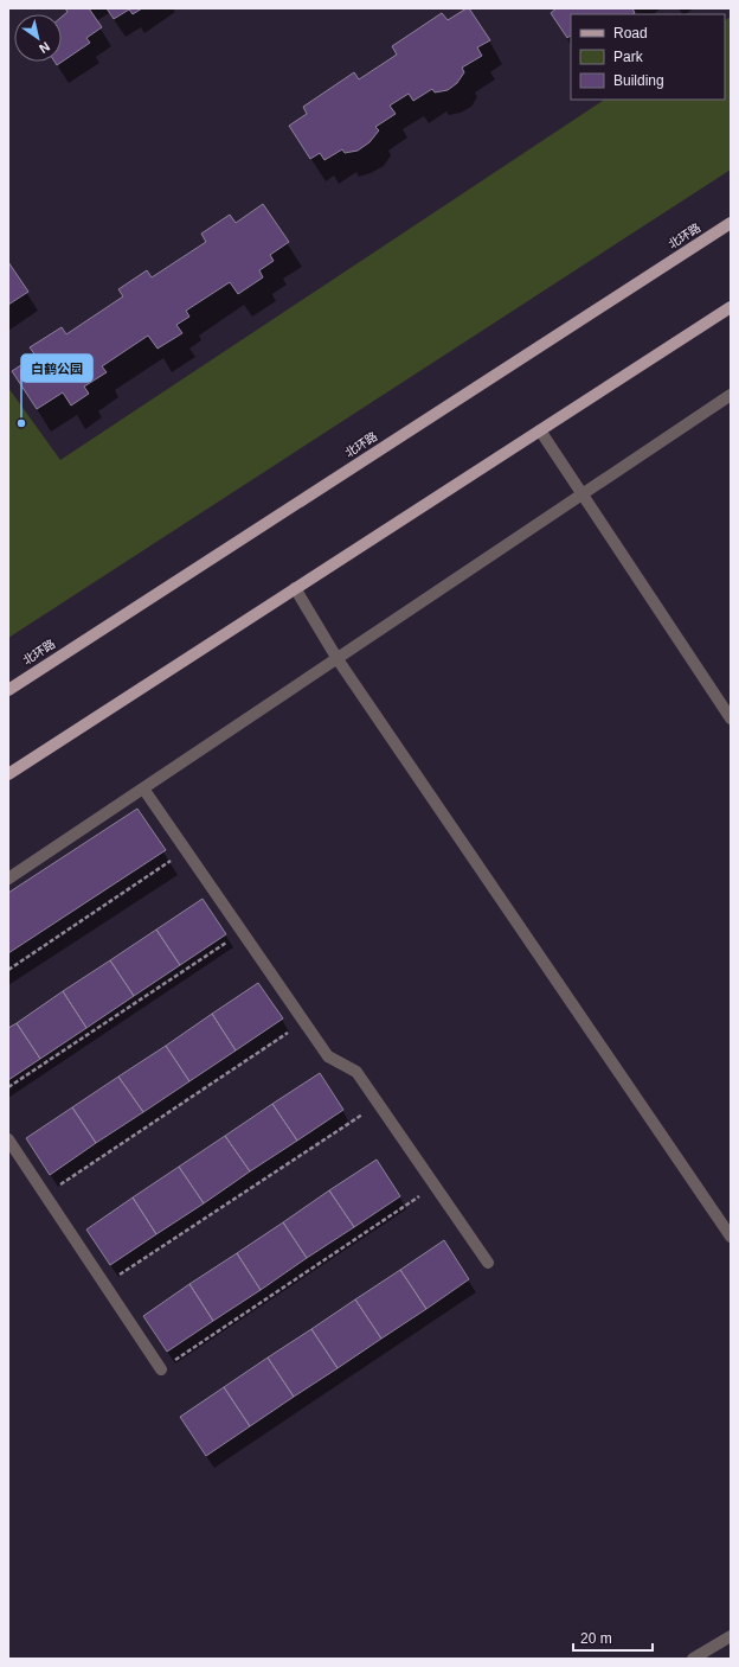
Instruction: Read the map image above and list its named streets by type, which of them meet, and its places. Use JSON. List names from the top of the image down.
{
  "streets": {
    "main road": ["北环路"]
  },
  "places": ["白鹤公园"],
  "legend": ["Road", "Park", "Building"],
  "scale_bar": "20 m",
  "north": "bottom right"
}
